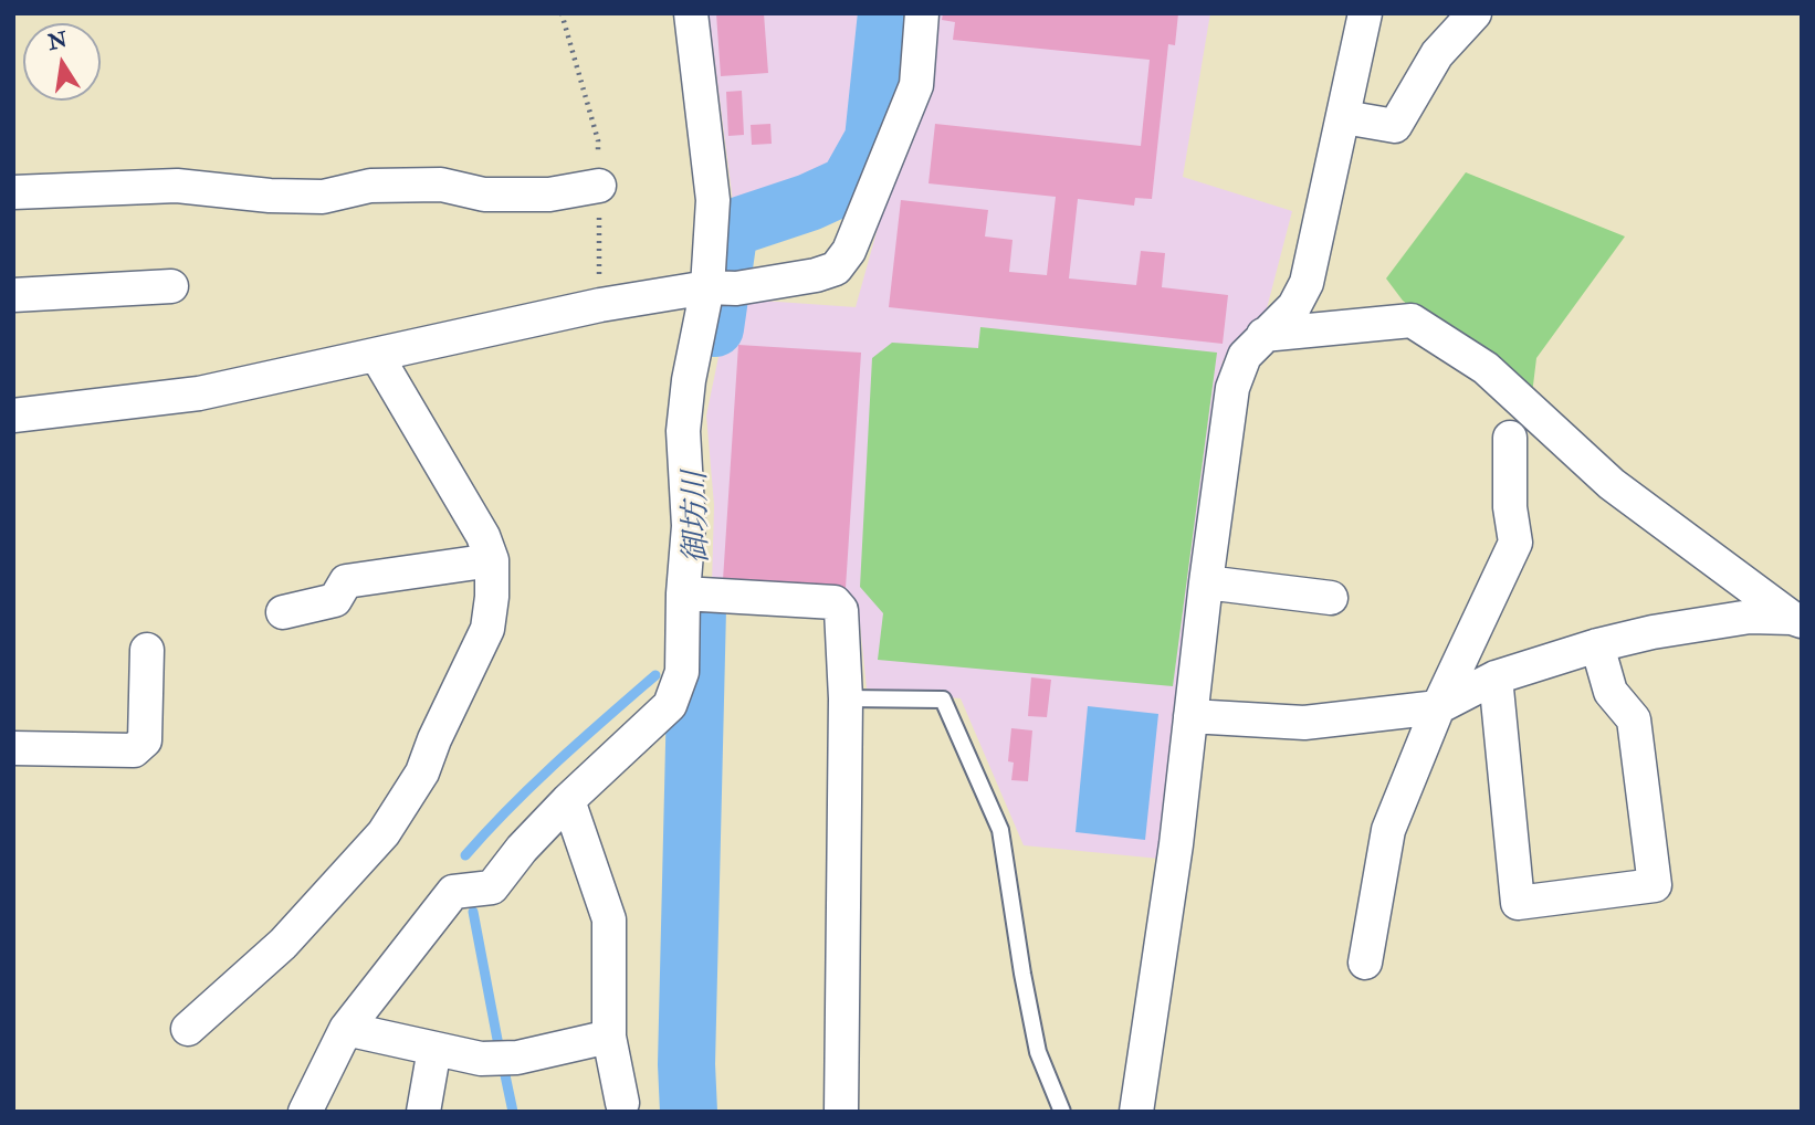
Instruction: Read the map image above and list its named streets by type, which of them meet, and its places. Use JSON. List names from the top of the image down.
{
  "water": ["御坊川"],
  "north": "top"
}
